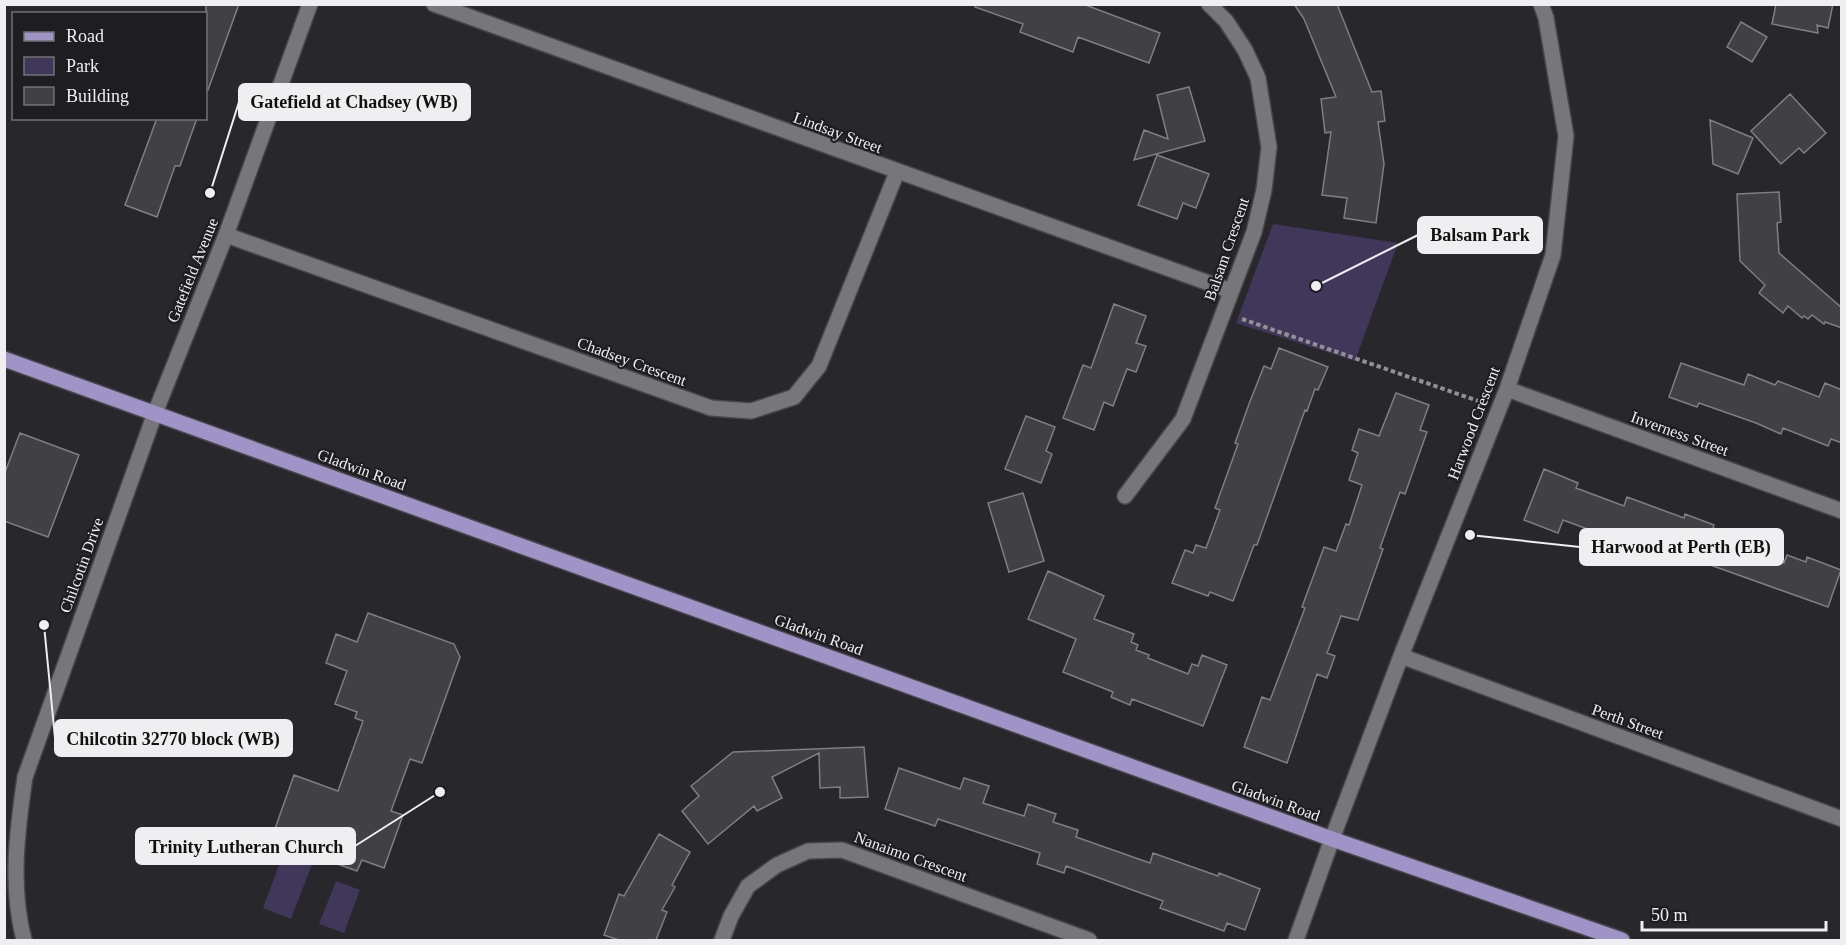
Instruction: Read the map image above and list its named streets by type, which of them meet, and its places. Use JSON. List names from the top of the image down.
{
  "streets": {
    "main road": ["Gladwin Road"],
    "street": [
      "Lindsay Street",
      "Balsam Crescent",
      "Gatefield Avenue",
      "Chadsey Crescent",
      "Harwood Crescent",
      "Inverness Street",
      "Chilcotin Drive",
      "Perth Street",
      "Nanaimo Crescent"
    ]
  },
  "crossings": [
    ["Lindsay Street", "Balsam Crescent"],
    ["Lindsay Street", "Chadsey Crescent"],
    ["Gatefield Avenue", "Chadsey Crescent"],
    ["Gatefield Avenue", "Gladwin Road"],
    ["Gatefield Avenue", "Chilcotin Drive"],
    ["Harwood Crescent", "Inverness Street"],
    ["Harwood Crescent", "Gladwin Road"],
    ["Harwood Crescent", "Perth Street"],
    ["Gladwin Road", "Chilcotin Drive"]
  ],
  "places": [
    "Gatefield at Chadsey (WB)",
    "Balsam Park",
    "Harwood at Perth (EB)",
    "Chilcotin 32770 block (WB)",
    "Trinity Lutheran Church"
  ],
  "legend": ["Road", "Park", "Building"],
  "scale_bar": "50 m"
}
